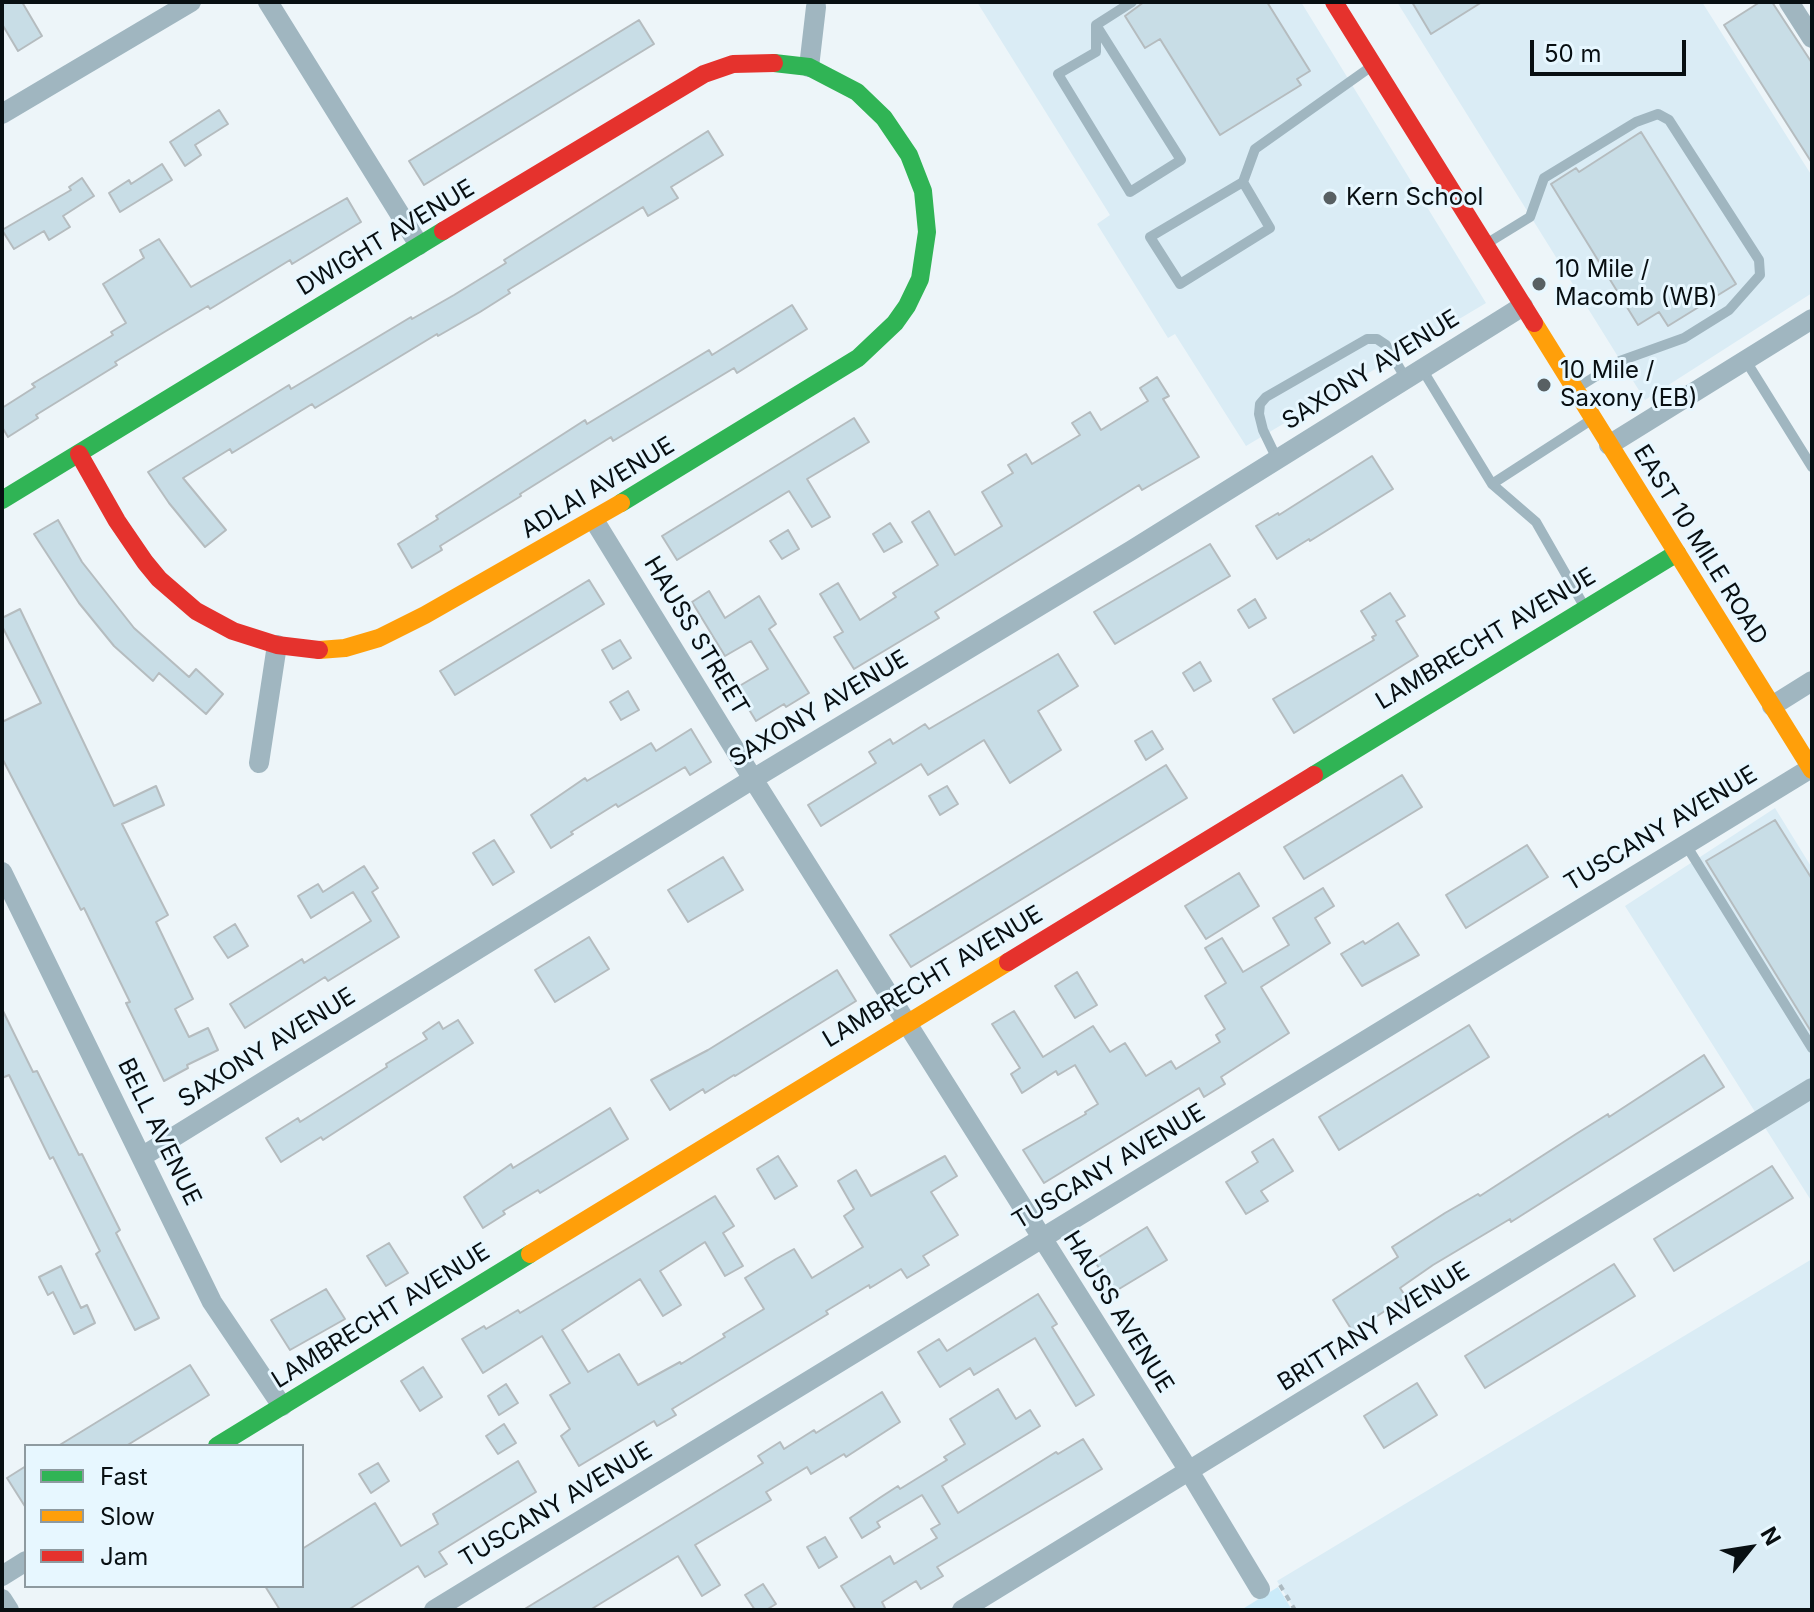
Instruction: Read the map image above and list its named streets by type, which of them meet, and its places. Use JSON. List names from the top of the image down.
{
  "streets": {
    "street": [
      "DWIGHT AVENUE",
      "SAXONY AVENUE",
      "ADLAI AVENUE",
      "EAST 10 MILE ROAD",
      "HAUSS STREET",
      "LAMBRECHT AVENUE",
      "TUSCANY AVENUE",
      "BELL AVENUE",
      "HAUSS AVENUE",
      "BRITTANY AVENUE"
    ]
  },
  "crossings": [
    ["DWIGHT AVENUE", "ADLAI AVENUE"],
    ["SAXONY AVENUE", "EAST 10 MILE ROAD"],
    ["SAXONY AVENUE", "HAUSS STREET"],
    ["SAXONY AVENUE", "BELL AVENUE"],
    ["SAXONY AVENUE", "HAUSS AVENUE"],
    ["ADLAI AVENUE", "HAUSS STREET"],
    ["EAST 10 MILE ROAD", "LAMBRECHT AVENUE"],
    ["EAST 10 MILE ROAD", "TUSCANY AVENUE"],
    ["HAUSS STREET", "HAUSS AVENUE"],
    ["LAMBRECHT AVENUE", "BELL AVENUE"],
    ["LAMBRECHT AVENUE", "HAUSS AVENUE"],
    ["TUSCANY AVENUE", "HAUSS AVENUE"],
    ["HAUSS AVENUE", "BRITTANY AVENUE"]
  ],
  "places": ["Kern School", "10 Mile / Macomb (WB)", "10 Mile / Saxony (EB)"],
  "legend": ["Fast", "Slow", "Jam"],
  "scale_bar": "50 m",
  "north": "top right"
}
